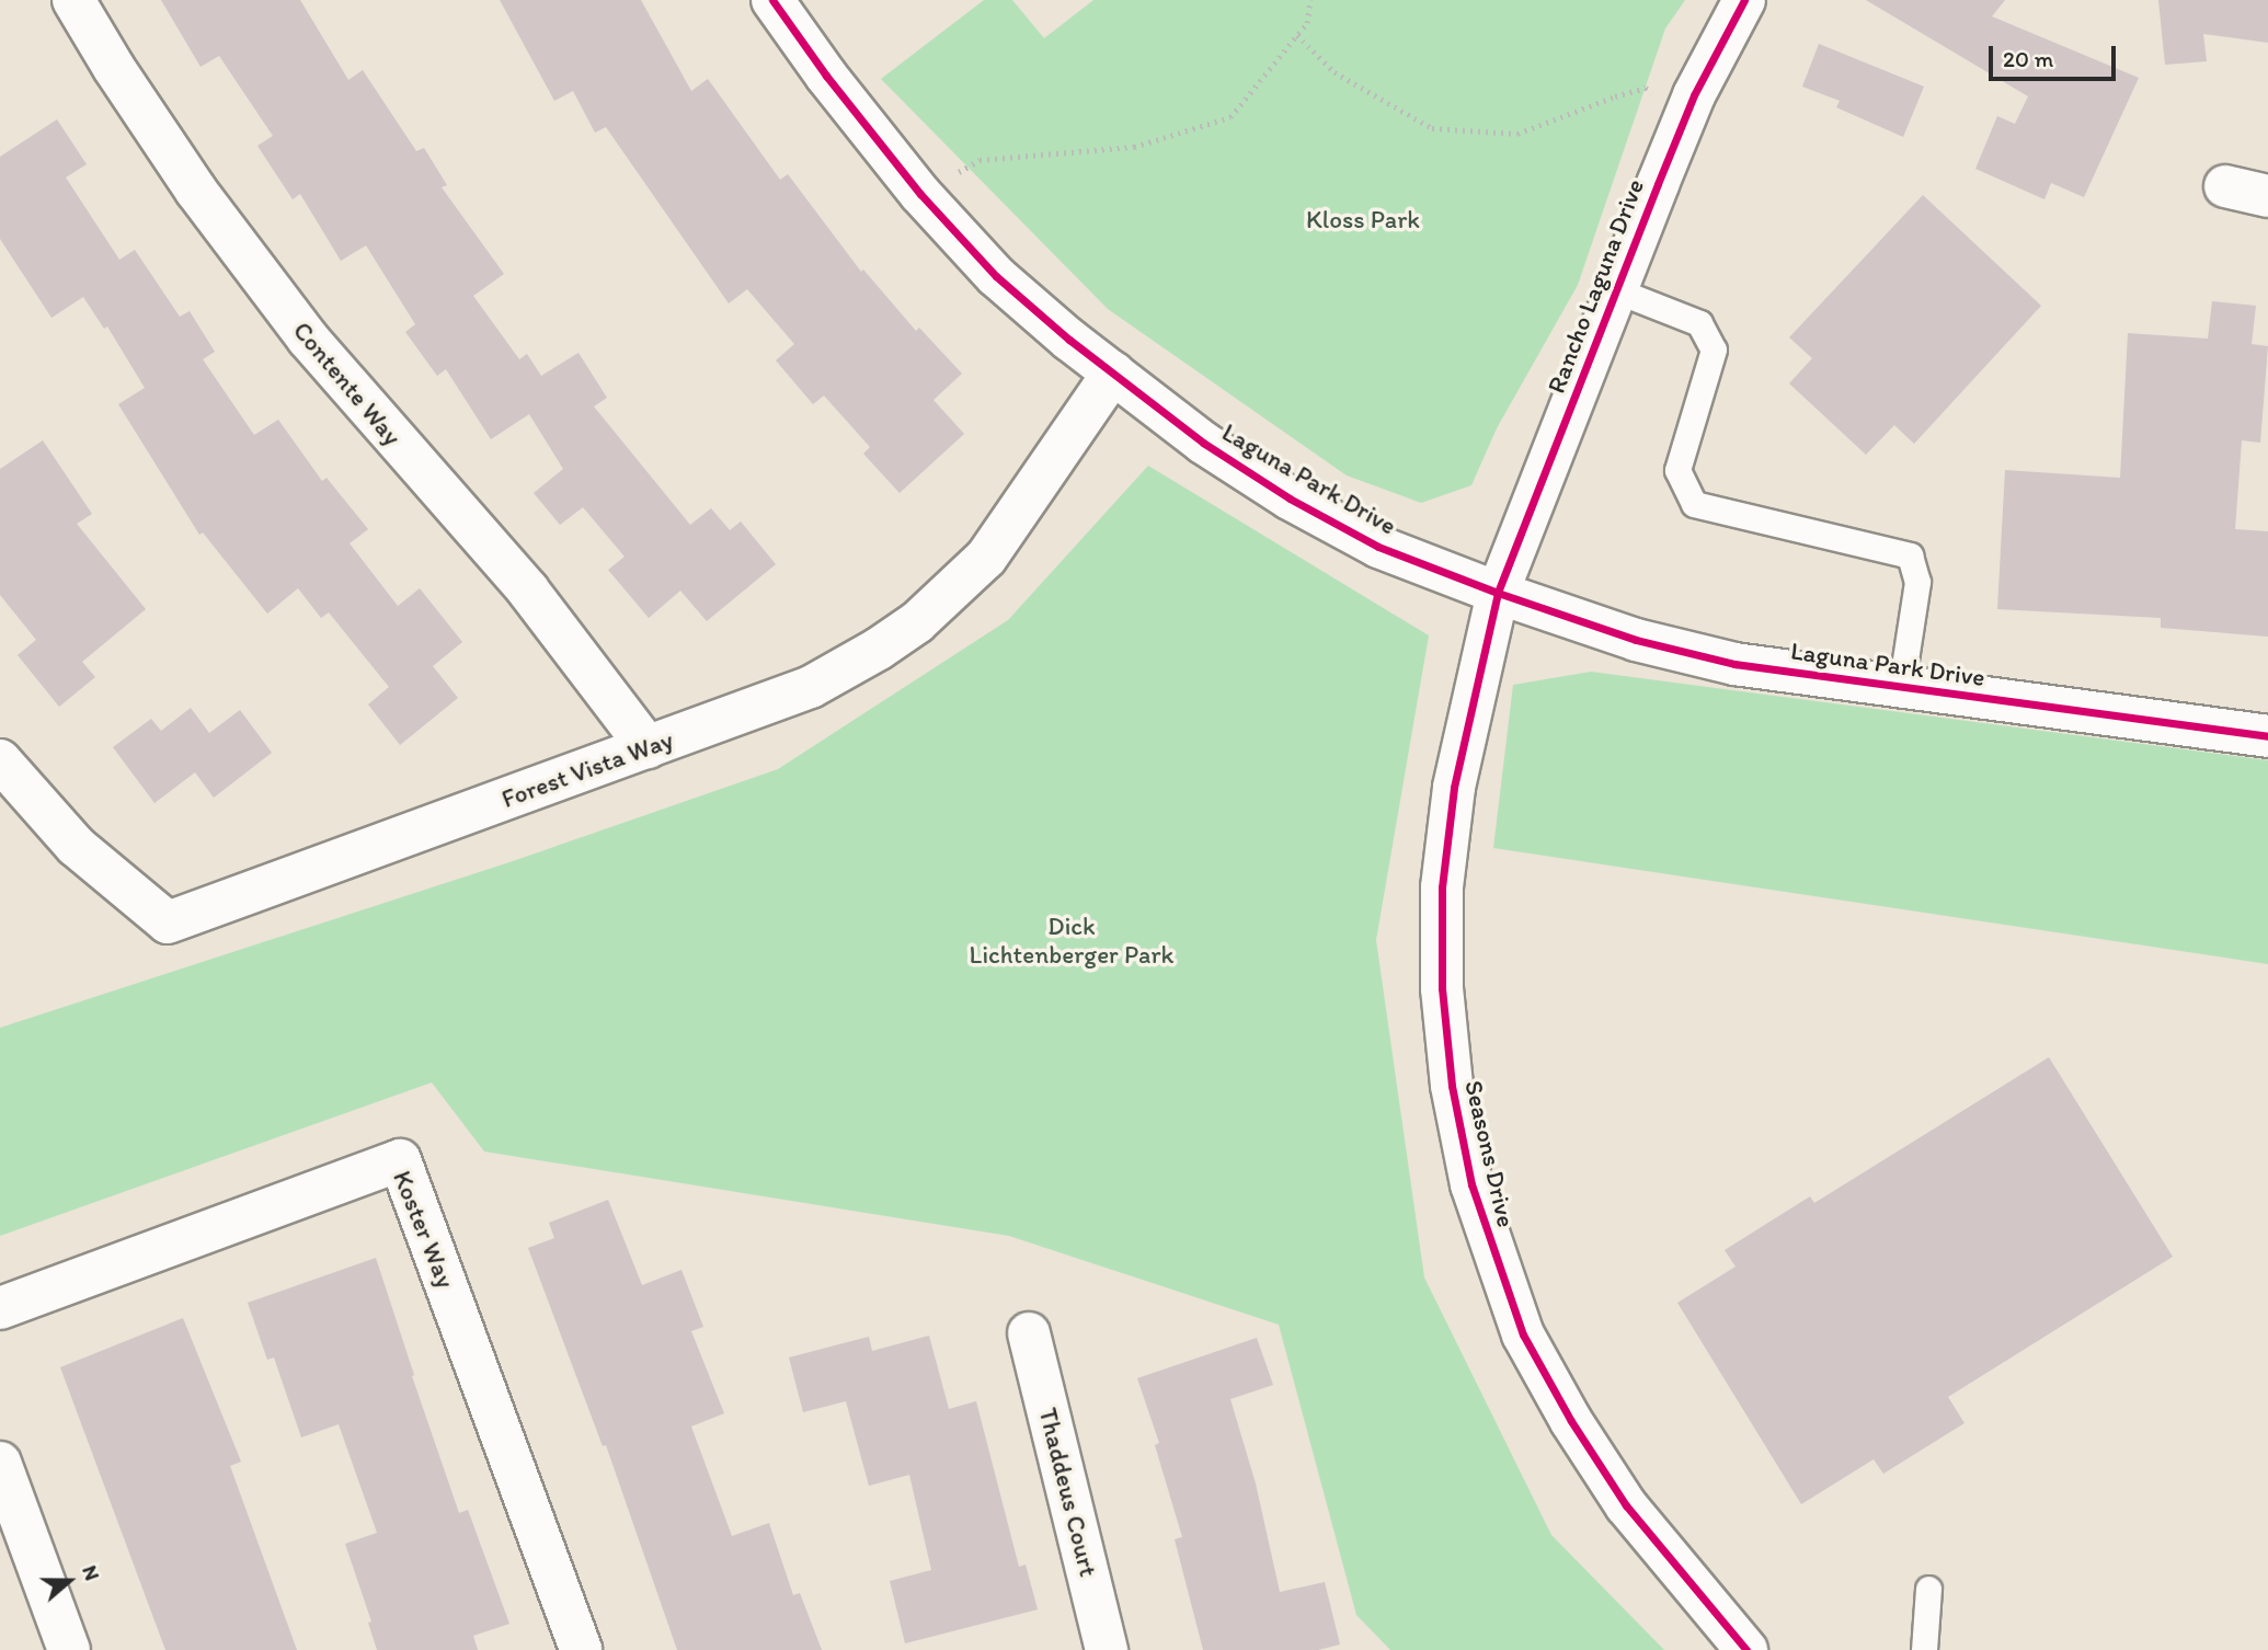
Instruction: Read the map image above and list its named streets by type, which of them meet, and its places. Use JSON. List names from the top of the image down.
{
  "streets": {
    "street": [
      "Rancho Laguna Drive",
      "Contente Way",
      "Laguna Park Drive",
      "Forest Vista Way",
      "Seasons Drive",
      "Koster Way",
      "Thaddeus Court"
    ]
  },
  "crossings": [
    ["Rancho Laguna Drive", "Laguna Park Drive"],
    ["Rancho Laguna Drive", "Seasons Drive"],
    ["Contente Way", "Forest Vista Way"],
    ["Laguna Park Drive", "Forest Vista Way"],
    ["Laguna Park Drive", "Seasons Drive"]
  ],
  "parks": ["Kloss Park", "Dick Lichtenberger Park"],
  "scale_bar": "20 m",
  "north": "right"
}
